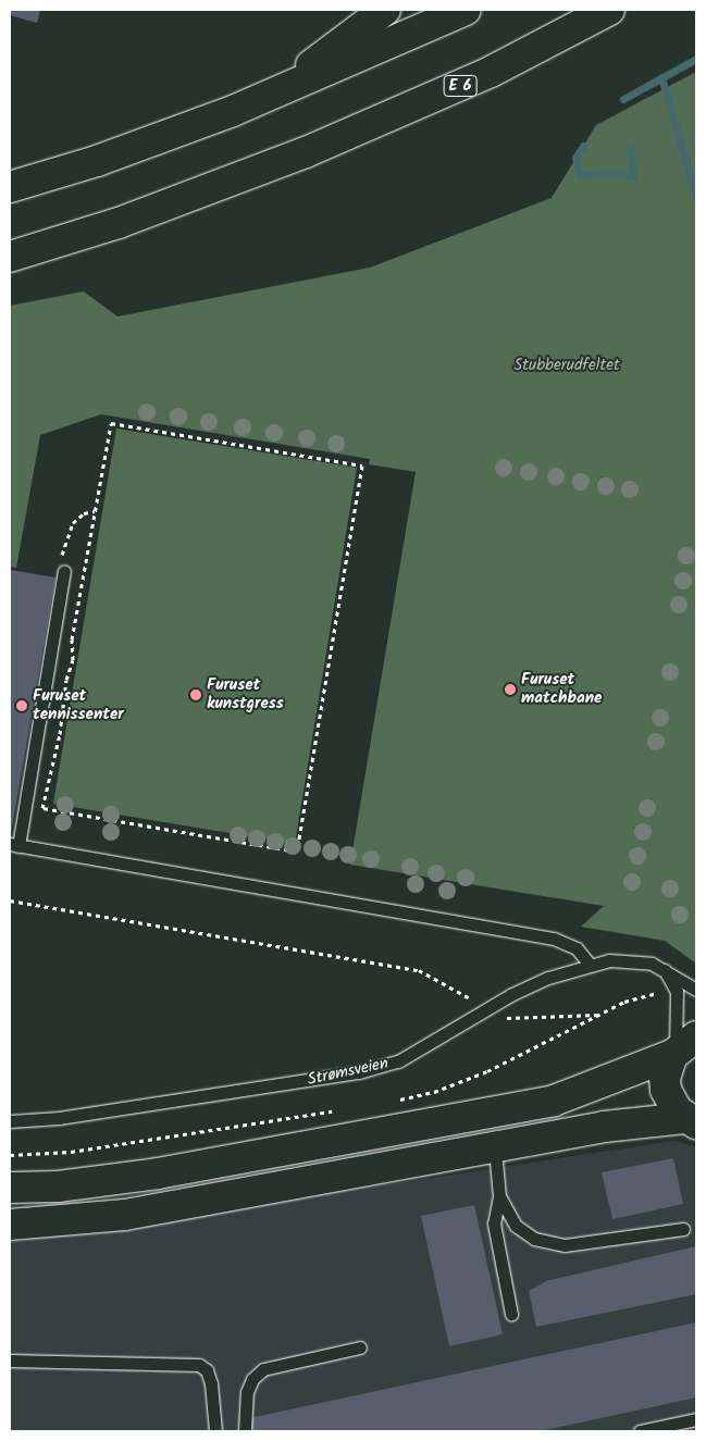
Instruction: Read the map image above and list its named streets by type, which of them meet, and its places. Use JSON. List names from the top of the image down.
{
  "streets": {
    "main road": ["E 6"],
    "lane": ["Strømsveien"]
  },
  "parks": ["Stubberudfeltet"],
  "places": ["Furuset matchbane", "Furuset kunstgress", "Furuset tennissenter"]
}
